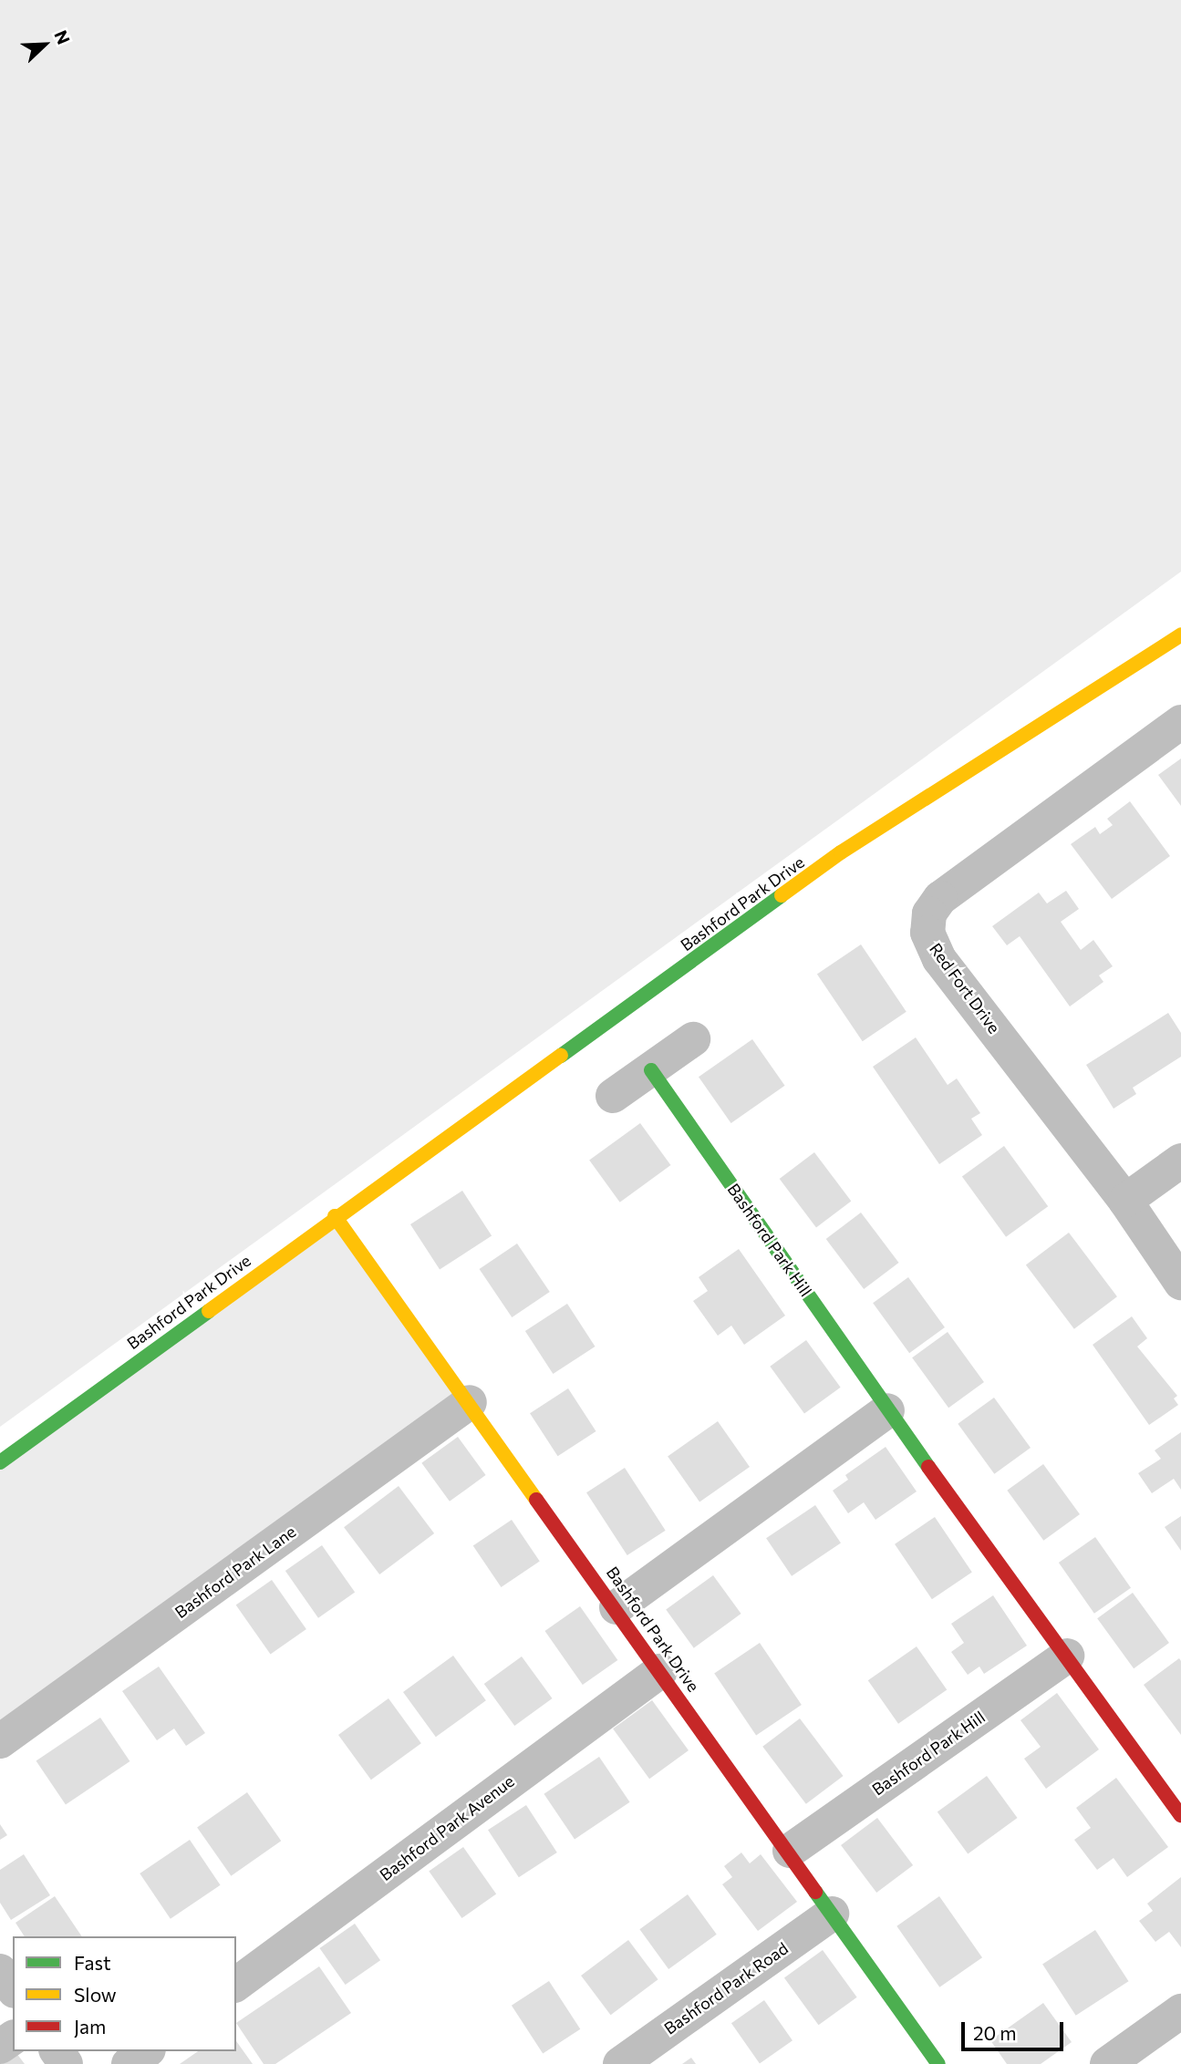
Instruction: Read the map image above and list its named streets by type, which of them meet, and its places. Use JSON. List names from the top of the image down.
{
  "streets": {
    "street": [
      "Bashford Park Drive",
      "Red Fort Drive",
      "Bashford Park Hill",
      "Bashford Park Lane",
      "Bashford Park Avenue",
      "Bashford Park Road"
    ]
  },
  "crossings": [
    ["Bashford Park Drive", "Bashford Park Hill"],
    ["Bashford Park Drive", "Bashford Park Lane"],
    ["Bashford Park Drive", "Bashford Park Avenue"],
    ["Bashford Park Drive", "Bashford Park Road"]
  ],
  "legend": ["Fast", "Slow", "Jam"],
  "scale_bar": "20 m",
  "north": "top right"
}
